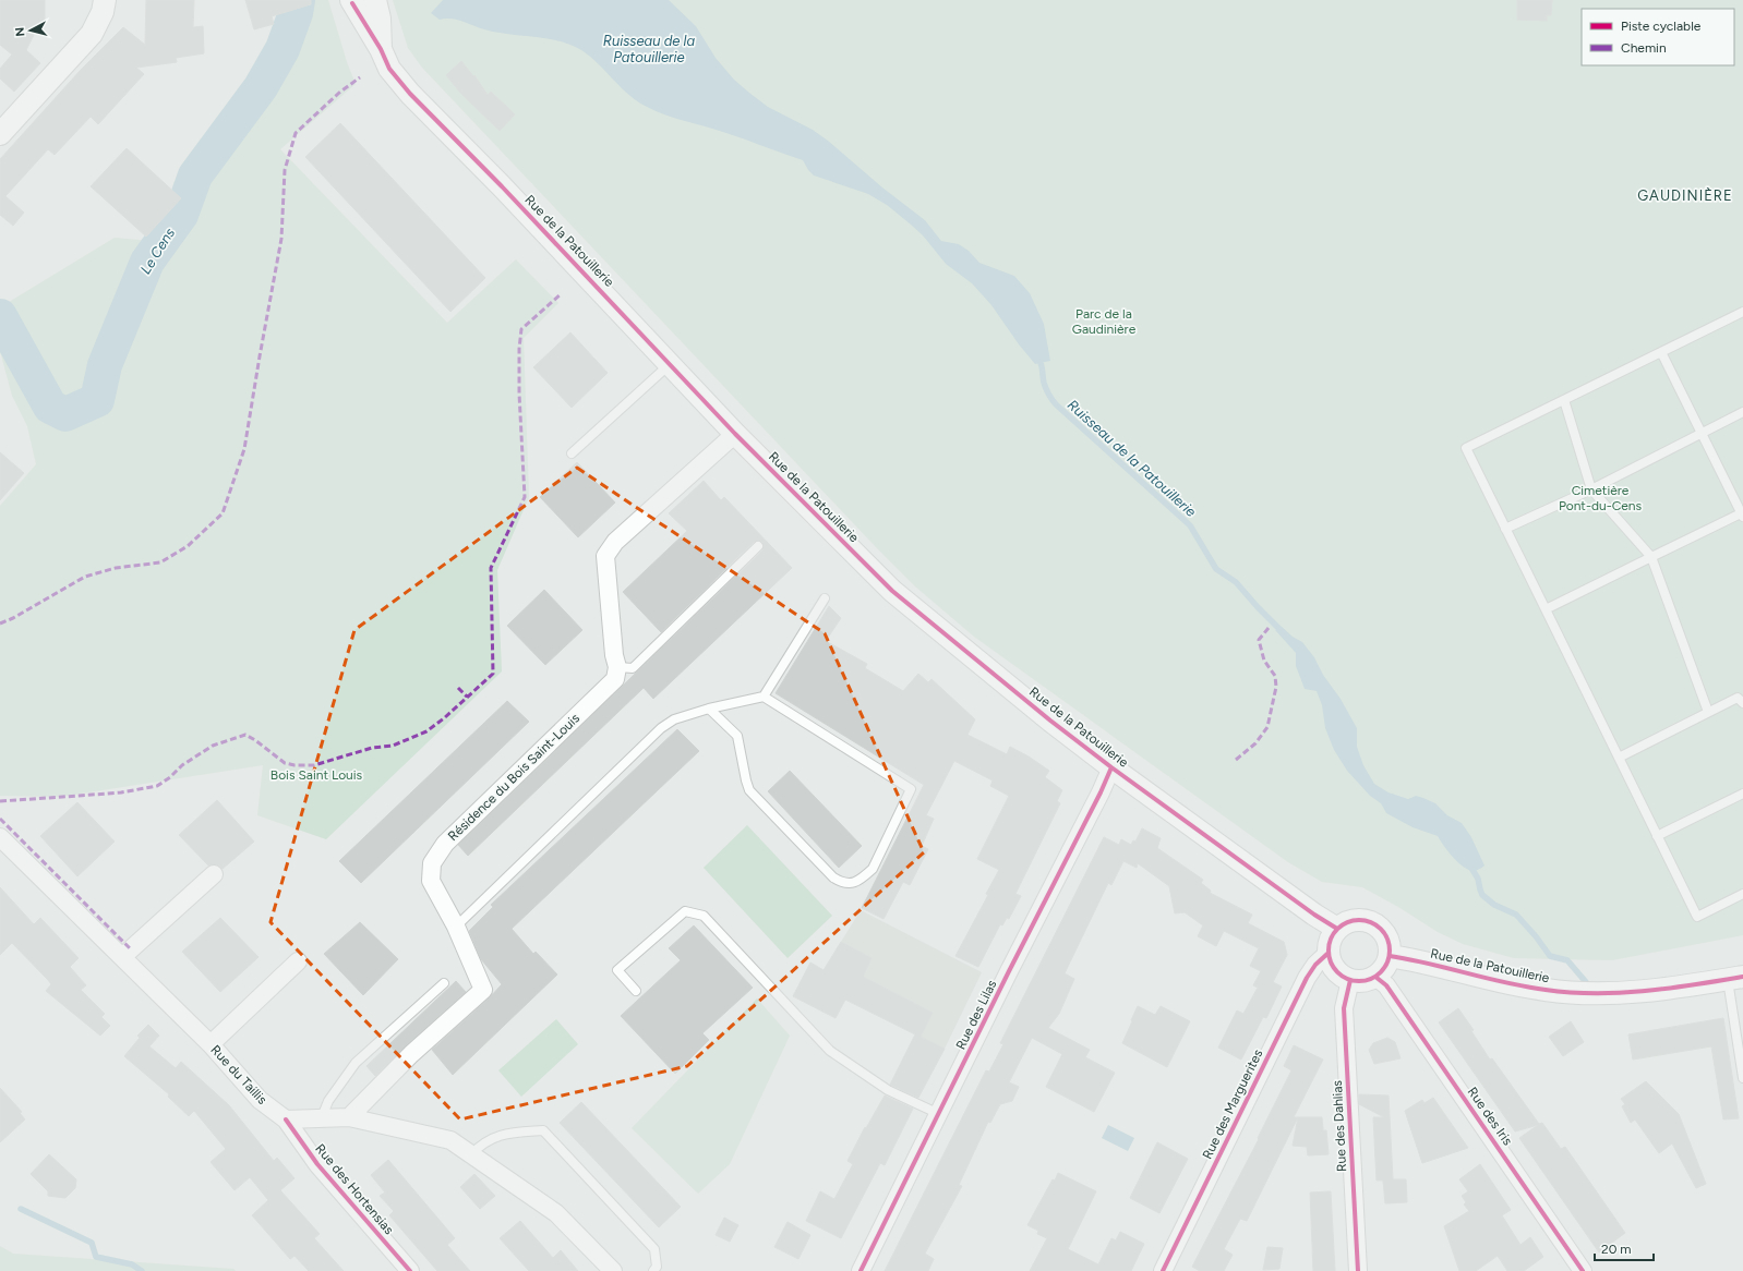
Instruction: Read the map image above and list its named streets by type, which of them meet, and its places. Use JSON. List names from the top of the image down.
{
  "streets": {
    "street": [
      "Rue de la Patouillerie",
      "Résidence du Bois Saint-Louis",
      "Rue des Lilas",
      "Rue du Taillis",
      "Rue des Marguerites",
      "Rue des Iris",
      "Rue des Dahlias",
      "Rue des Hortensias"
    ]
  },
  "crossings": [
    ["Rue de la Patouillerie", "Rue des Lilas"],
    ["Rue de la Patouillerie", "Rue des Marguerites"],
    ["Rue de la Patouillerie", "Rue des Iris"],
    ["Rue de la Patouillerie", "Rue des Dahlias"],
    ["Rue du Taillis", "Rue des Hortensias"],
    ["Rue des Marguerites", "Rue des Iris"],
    ["Rue des Marguerites", "Rue des Dahlias"],
    ["Rue des Iris", "Rue des Dahlias"]
  ],
  "districts": ["GAUDINIÈRE"],
  "water": ["Ruisseau de la Patouillerie", "Le Cens"],
  "parks": ["Parc de la Gaudinière", "Cimetière Pont-du-Cens", "Bois Saint Louis"],
  "legend": ["Piste cyclable", "Chemin"],
  "scale_bar": "20 m",
  "north": "left"
}
